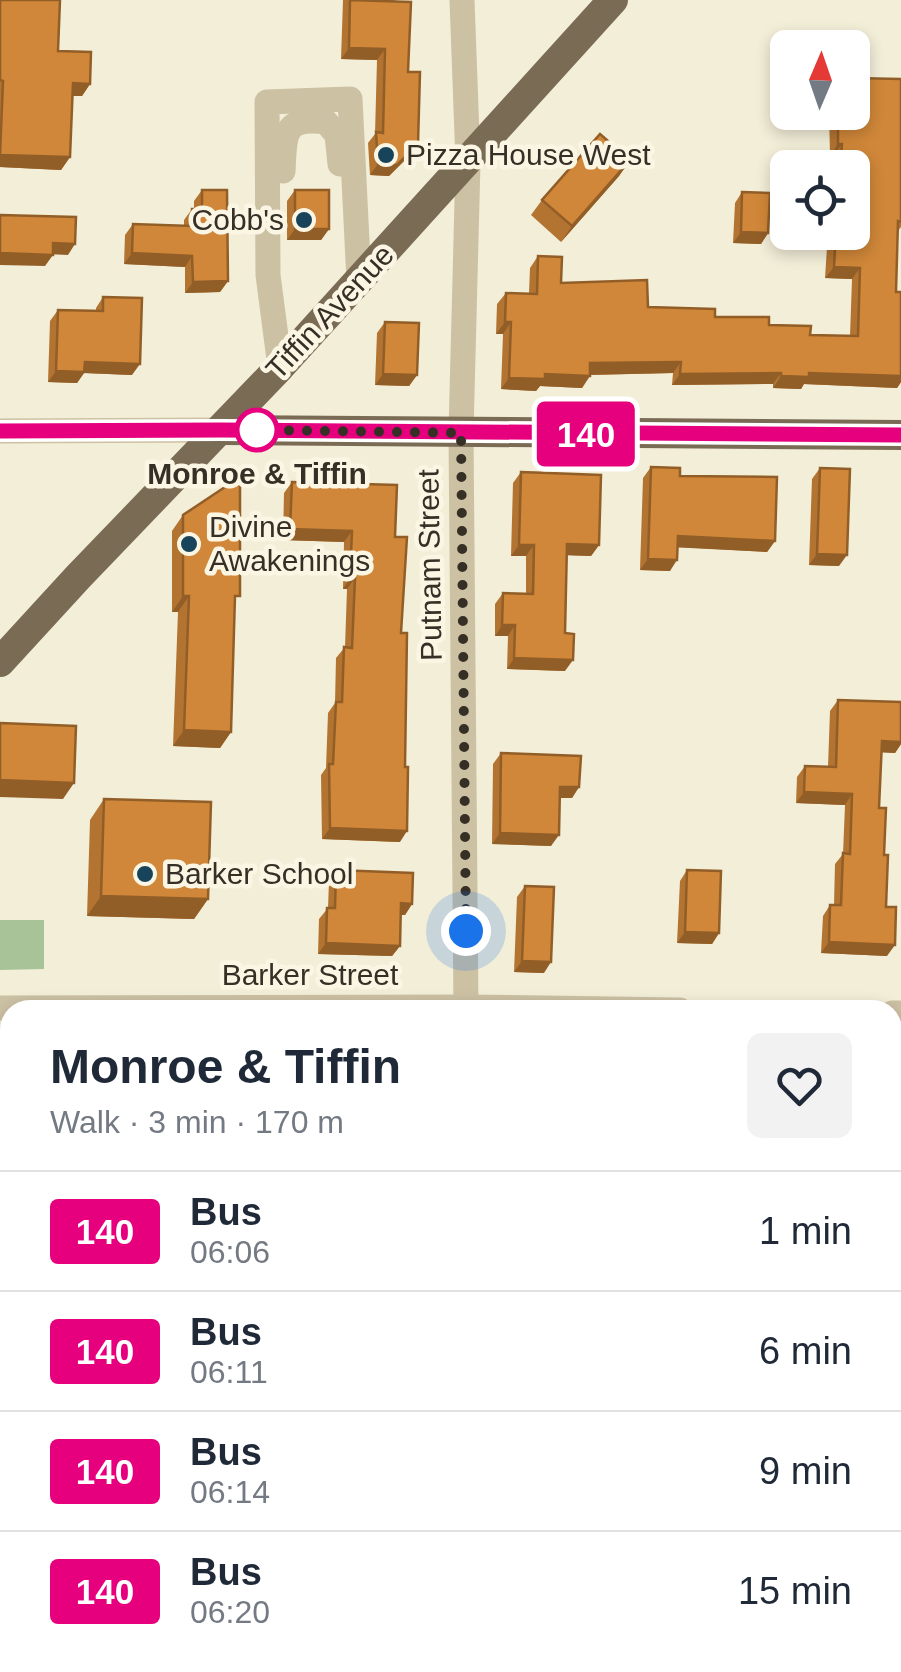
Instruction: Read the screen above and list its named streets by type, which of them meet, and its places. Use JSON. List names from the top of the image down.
{
  "streets": {
    "main road": ["Tiffin Avenue"],
    "street": ["Putnam Street"]
  },
  "crossings": [
    ["Tiffin Avenue", "Putnam Street"]
  ],
  "places": [
    "Pizza House West",
    "Cobb's",
    "Monroe & Tiffin",
    "Divine Awakenings",
    "Barker School"
  ],
  "lines": ["bus line 140"],
  "north": "top",
  "page": {
    "on_map": "140",
    "heading": ["Monroe & Tiffin", "Walk · 3 min · 170 m"],
    "list": [
      {
        "mark": "140",
        "name": "Bus",
        "note": "06:06",
        "value": "1 min"
      },
      {
        "mark": "140",
        "name": "Bus",
        "note": "06:11",
        "value": "6 min"
      },
      {
        "mark": "140",
        "name": "Bus",
        "note": "06:14",
        "value": "9 min"
      },
      {
        "mark": "140",
        "name": "Bus",
        "note": "06:20",
        "value": "15 min"
      }
    ]
  }
}
